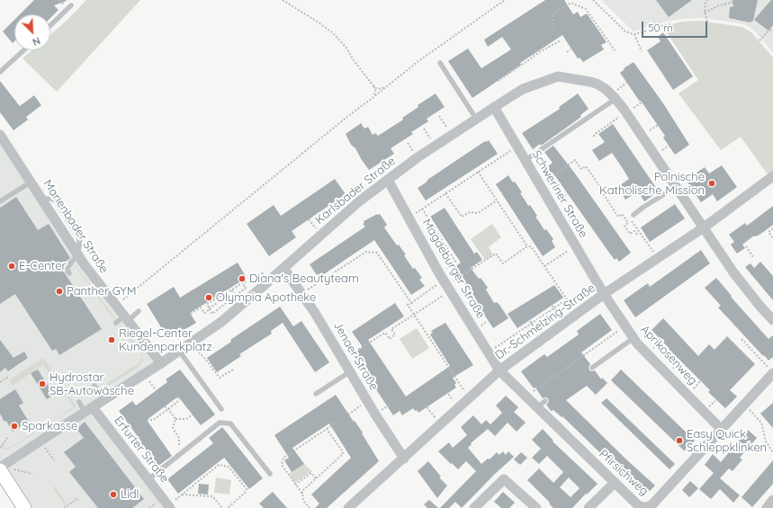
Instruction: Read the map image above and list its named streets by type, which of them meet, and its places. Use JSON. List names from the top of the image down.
{
  "streets": {
    "street": [
      "Karlsbader Straße",
      "Schweriner Straße",
      "Marienbader Straße",
      "Magdeburger Straße",
      "Dr.-Schmelzing-Straße",
      "Aprikosenweg",
      "Jenaer Straße",
      "Erfurter Straße",
      "Pfirsichweg"
    ]
  },
  "crossings": [
    ["Karlsbader Straße", "Schweriner Straße"],
    ["Karlsbader Straße", "Marienbader Straße"],
    ["Karlsbader Straße", "Magdeburger Straße"],
    ["Karlsbader Straße", "Dr.-Schmelzing-Straße"],
    ["Karlsbader Straße", "Jenaer Straße"],
    ["Karlsbader Straße", "Erfurter Straße"],
    ["Schweriner Straße", "Dr.-Schmelzing-Straße"],
    ["Schweriner Straße", "Aprikosenweg"],
    ["Magdeburger Straße", "Dr.-Schmelzing-Straße"],
    ["Magdeburger Straße", "Pfirsichweg"],
    ["Dr.-Schmelzing-Straße", "Aprikosenweg"],
    ["Dr.-Schmelzing-Straße", "Jenaer Straße"],
    ["Dr.-Schmelzing-Straße", "Pfirsichweg"],
    ["Aprikosenweg", "Pfirsichweg"]
  ],
  "places": [
    "Polnische Katholische Mission",
    "E-Center",
    "Diana's Beautyteam",
    "Panther GYM",
    "Olympia Apotheke",
    "Riegel-Center Kundenparkplatz",
    "Hydrostar SB-Autowäsche",
    "Sparkasse",
    "Easy Quick Schleppklinken",
    "Lidl"
  ],
  "scale_bar": "50 m",
  "north": "bottom right"
}
